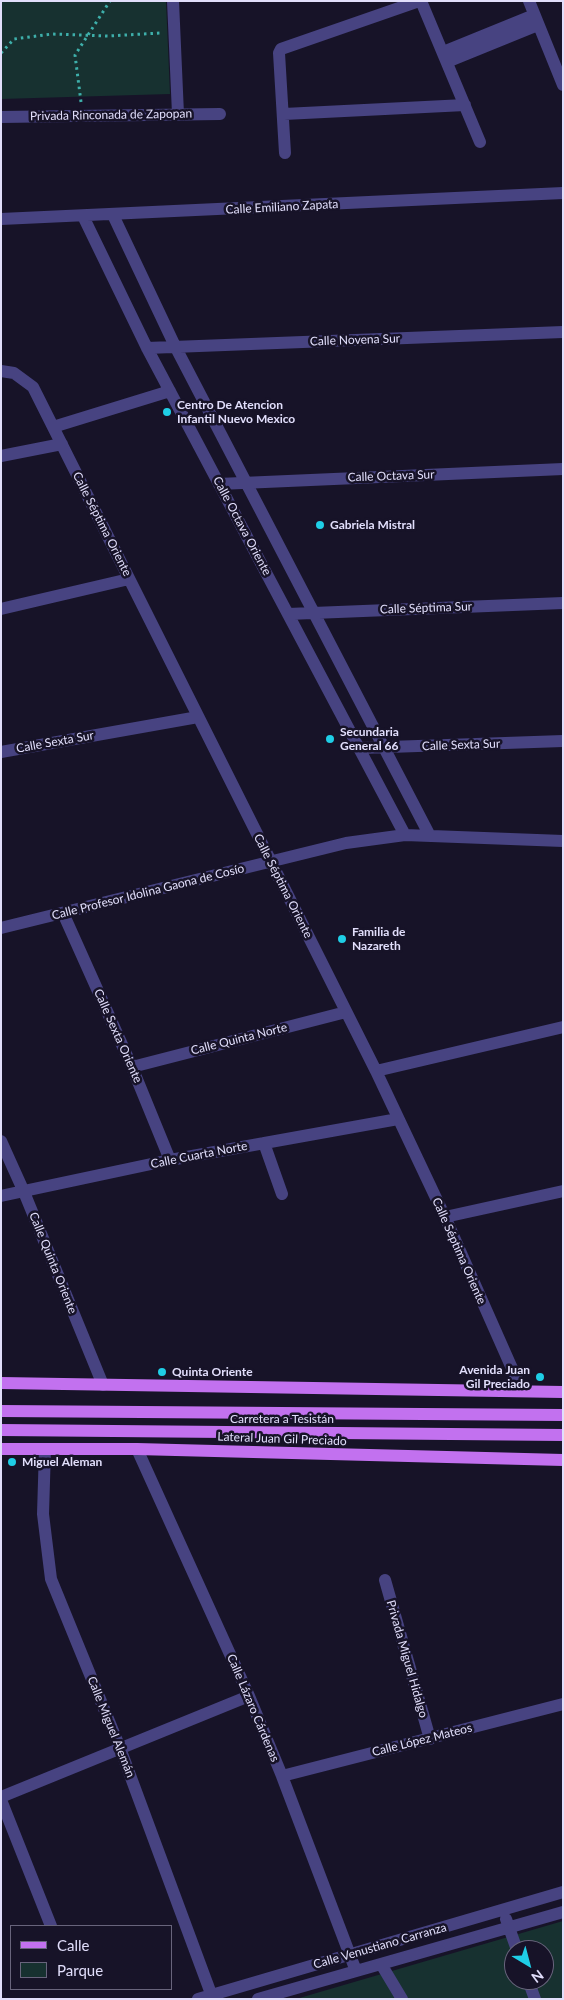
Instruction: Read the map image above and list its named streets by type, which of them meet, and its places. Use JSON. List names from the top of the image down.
{
  "streets": {
    "main road": ["Carretera a Tesistán", "Lateral Juan Gil Preciado"],
    "street": [
      "Privada Rinconada de Zapopan",
      "Calle Emiliano Zapata",
      "Calle Novena Sur",
      "Calle Octava Sur",
      "Calle Séptima Oriente",
      "Calle Octava Oriente",
      "Calle Séptima Sur",
      "Calle Sexta Sur",
      "Calle Profesor Idolina Gaona de Cosío",
      "Calle Sexta Oriente",
      "Calle Quinta Norte",
      "Calle Cuarta Norte",
      "Calle Quinta Oriente",
      "Privada Miguel Hidalgo",
      "Calle Lázaro Cárdenas",
      "Calle Miguel Alemán",
      "Calle López Mateos",
      "Calle Venustiano Carranza"
    ]
  },
  "crossings": [
    ["Calle Emiliano Zapata", "Calle Octava Oriente"],
    ["Calle Novena Sur", "Calle Octava Oriente"],
    ["Calle Octava Sur", "Calle Octava Oriente"],
    ["Calle Séptima Oriente", "Calle Sexta Sur"],
    ["Calle Séptima Oriente", "Calle Profesor Idolina Gaona de Cosío"],
    ["Calle Séptima Oriente", "Calle Quinta Norte"],
    ["Calle Séptima Oriente", "Calle Cuarta Norte"],
    ["Calle Octava Oriente", "Calle Séptima Sur"],
    ["Calle Octava Oriente", "Calle Sexta Sur"],
    ["Calle Octava Oriente", "Calle Profesor Idolina Gaona de Cosío"],
    ["Calle Profesor Idolina Gaona de Cosío", "Calle Sexta Oriente"],
    ["Calle Sexta Oriente", "Calle Quinta Norte"],
    ["Calle Sexta Oriente", "Calle Cuarta Norte"],
    ["Calle Cuarta Norte", "Calle Quinta Oriente"],
    ["Lateral Juan Gil Preciado", "Calle Lázaro Cárdenas"],
    ["Lateral Juan Gil Preciado", "Calle Miguel Alemán"],
    ["Privada Miguel Hidalgo", "Calle López Mateos"],
    ["Calle Lázaro Cárdenas", "Calle López Mateos"],
    ["Calle Lázaro Cárdenas", "Calle Venustiano Carranza"],
    ["Calle Miguel Alemán", "Calle Venustiano Carranza"]
  ],
  "places": [
    "Centro De Atencion Infantil Nuevo Mexico",
    "Gabriela Mistral",
    "Secundaria General 66",
    "Familia de Nazareth",
    "Quinta Oriente",
    "Avenida Juan Gil Preciado",
    "Miguel Aleman"
  ],
  "legend": ["Calle", "Parque"],
  "north": "bottom right"
}
